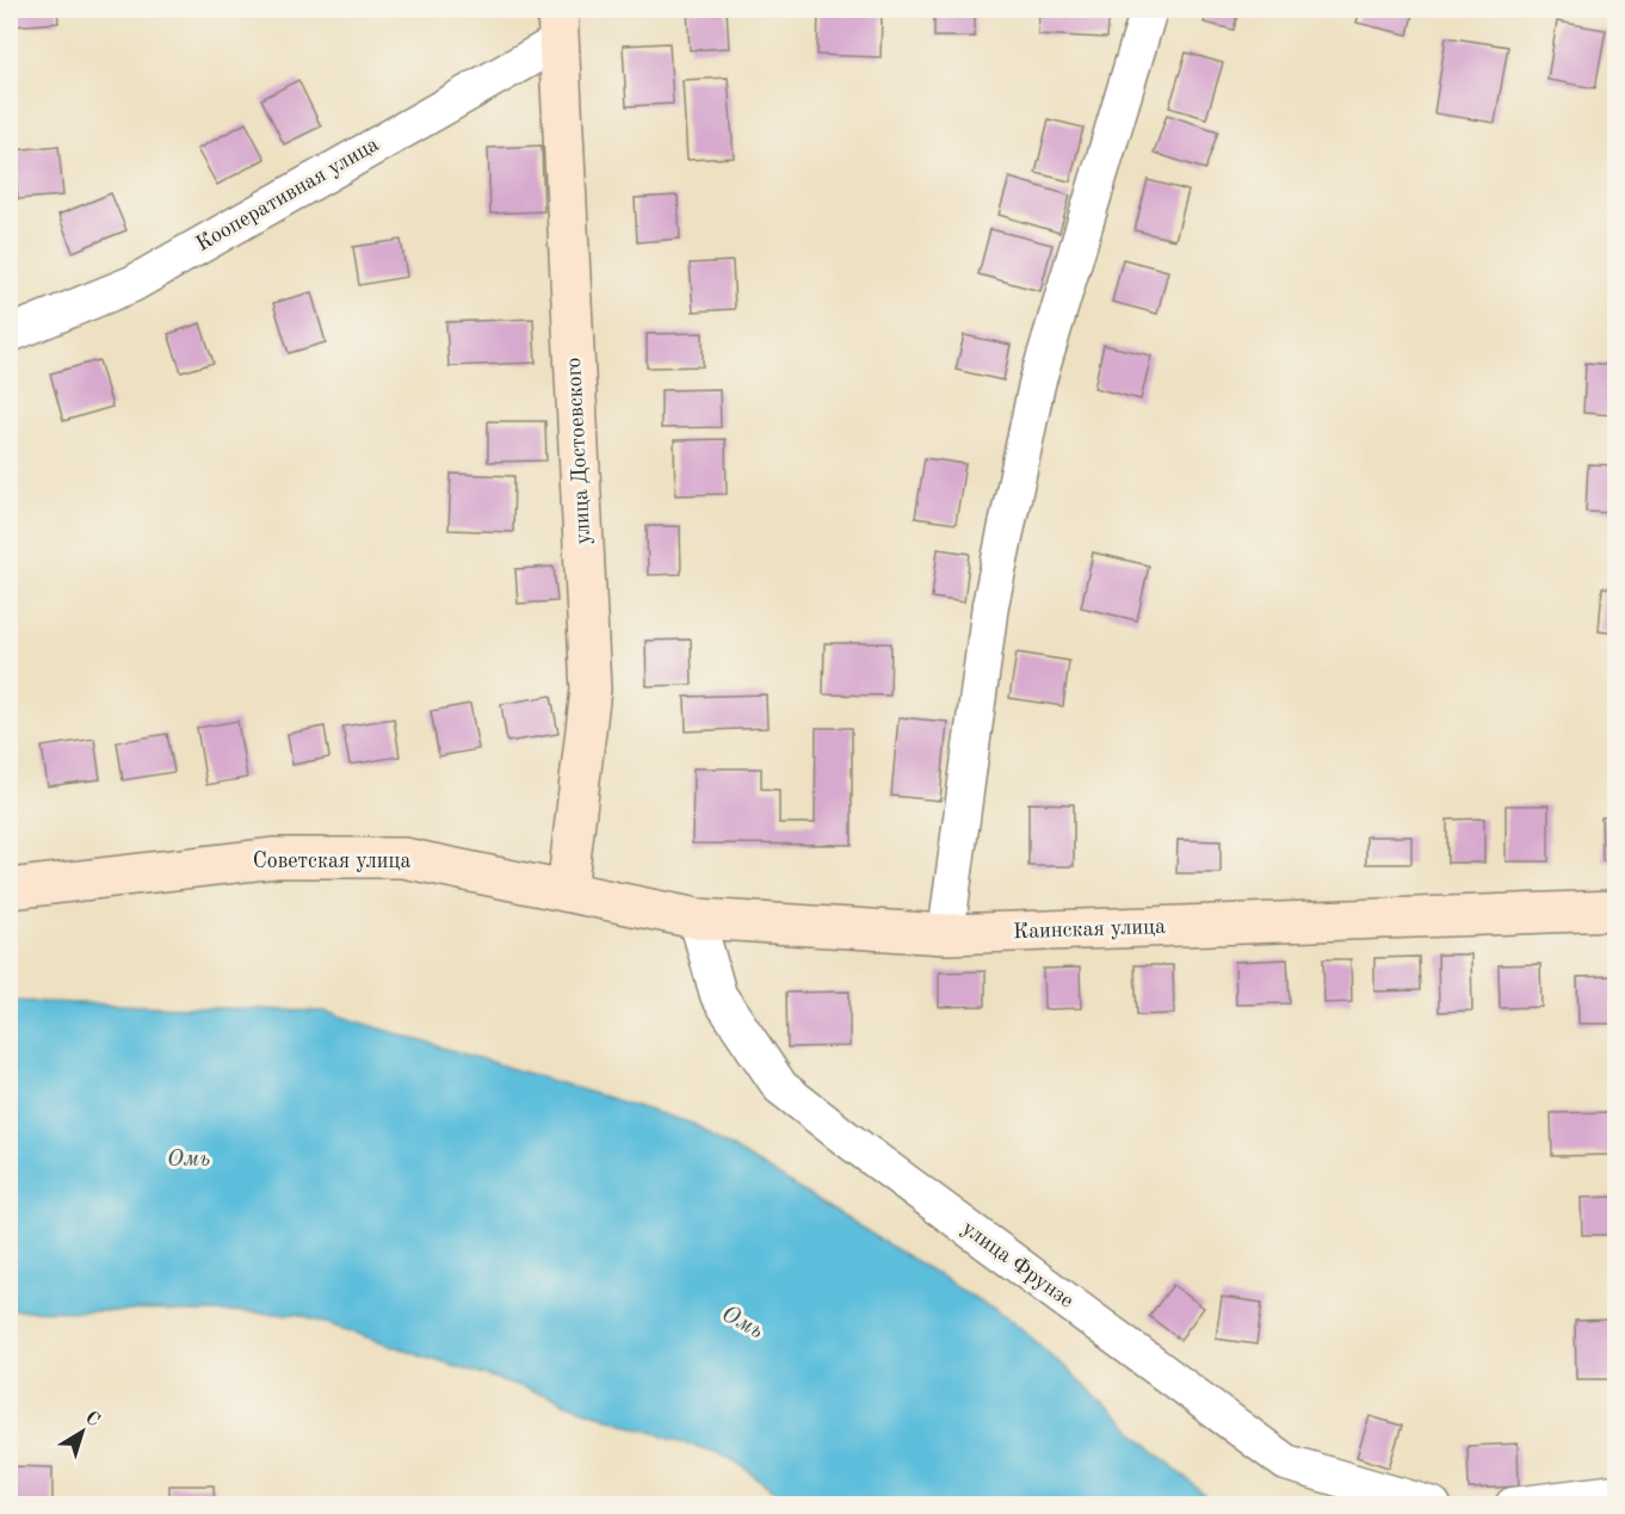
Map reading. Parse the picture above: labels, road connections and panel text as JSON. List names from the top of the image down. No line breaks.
{"streets":{"main road":["улица Достоевского","Советская улица","Каинская улица"],"street":["Кооперативная улица","улица Фрунзе"]},"crossings":[["Кооперативная улица","улица Достоевского"],["улица Достоевского","Советская улица"],["улица Достоевского","Каинская улица"],["Советская улица","Каинская улица"],["Каинская улица","улица Фрунзе"]],"water":["Омь"],"north":"top right"}
